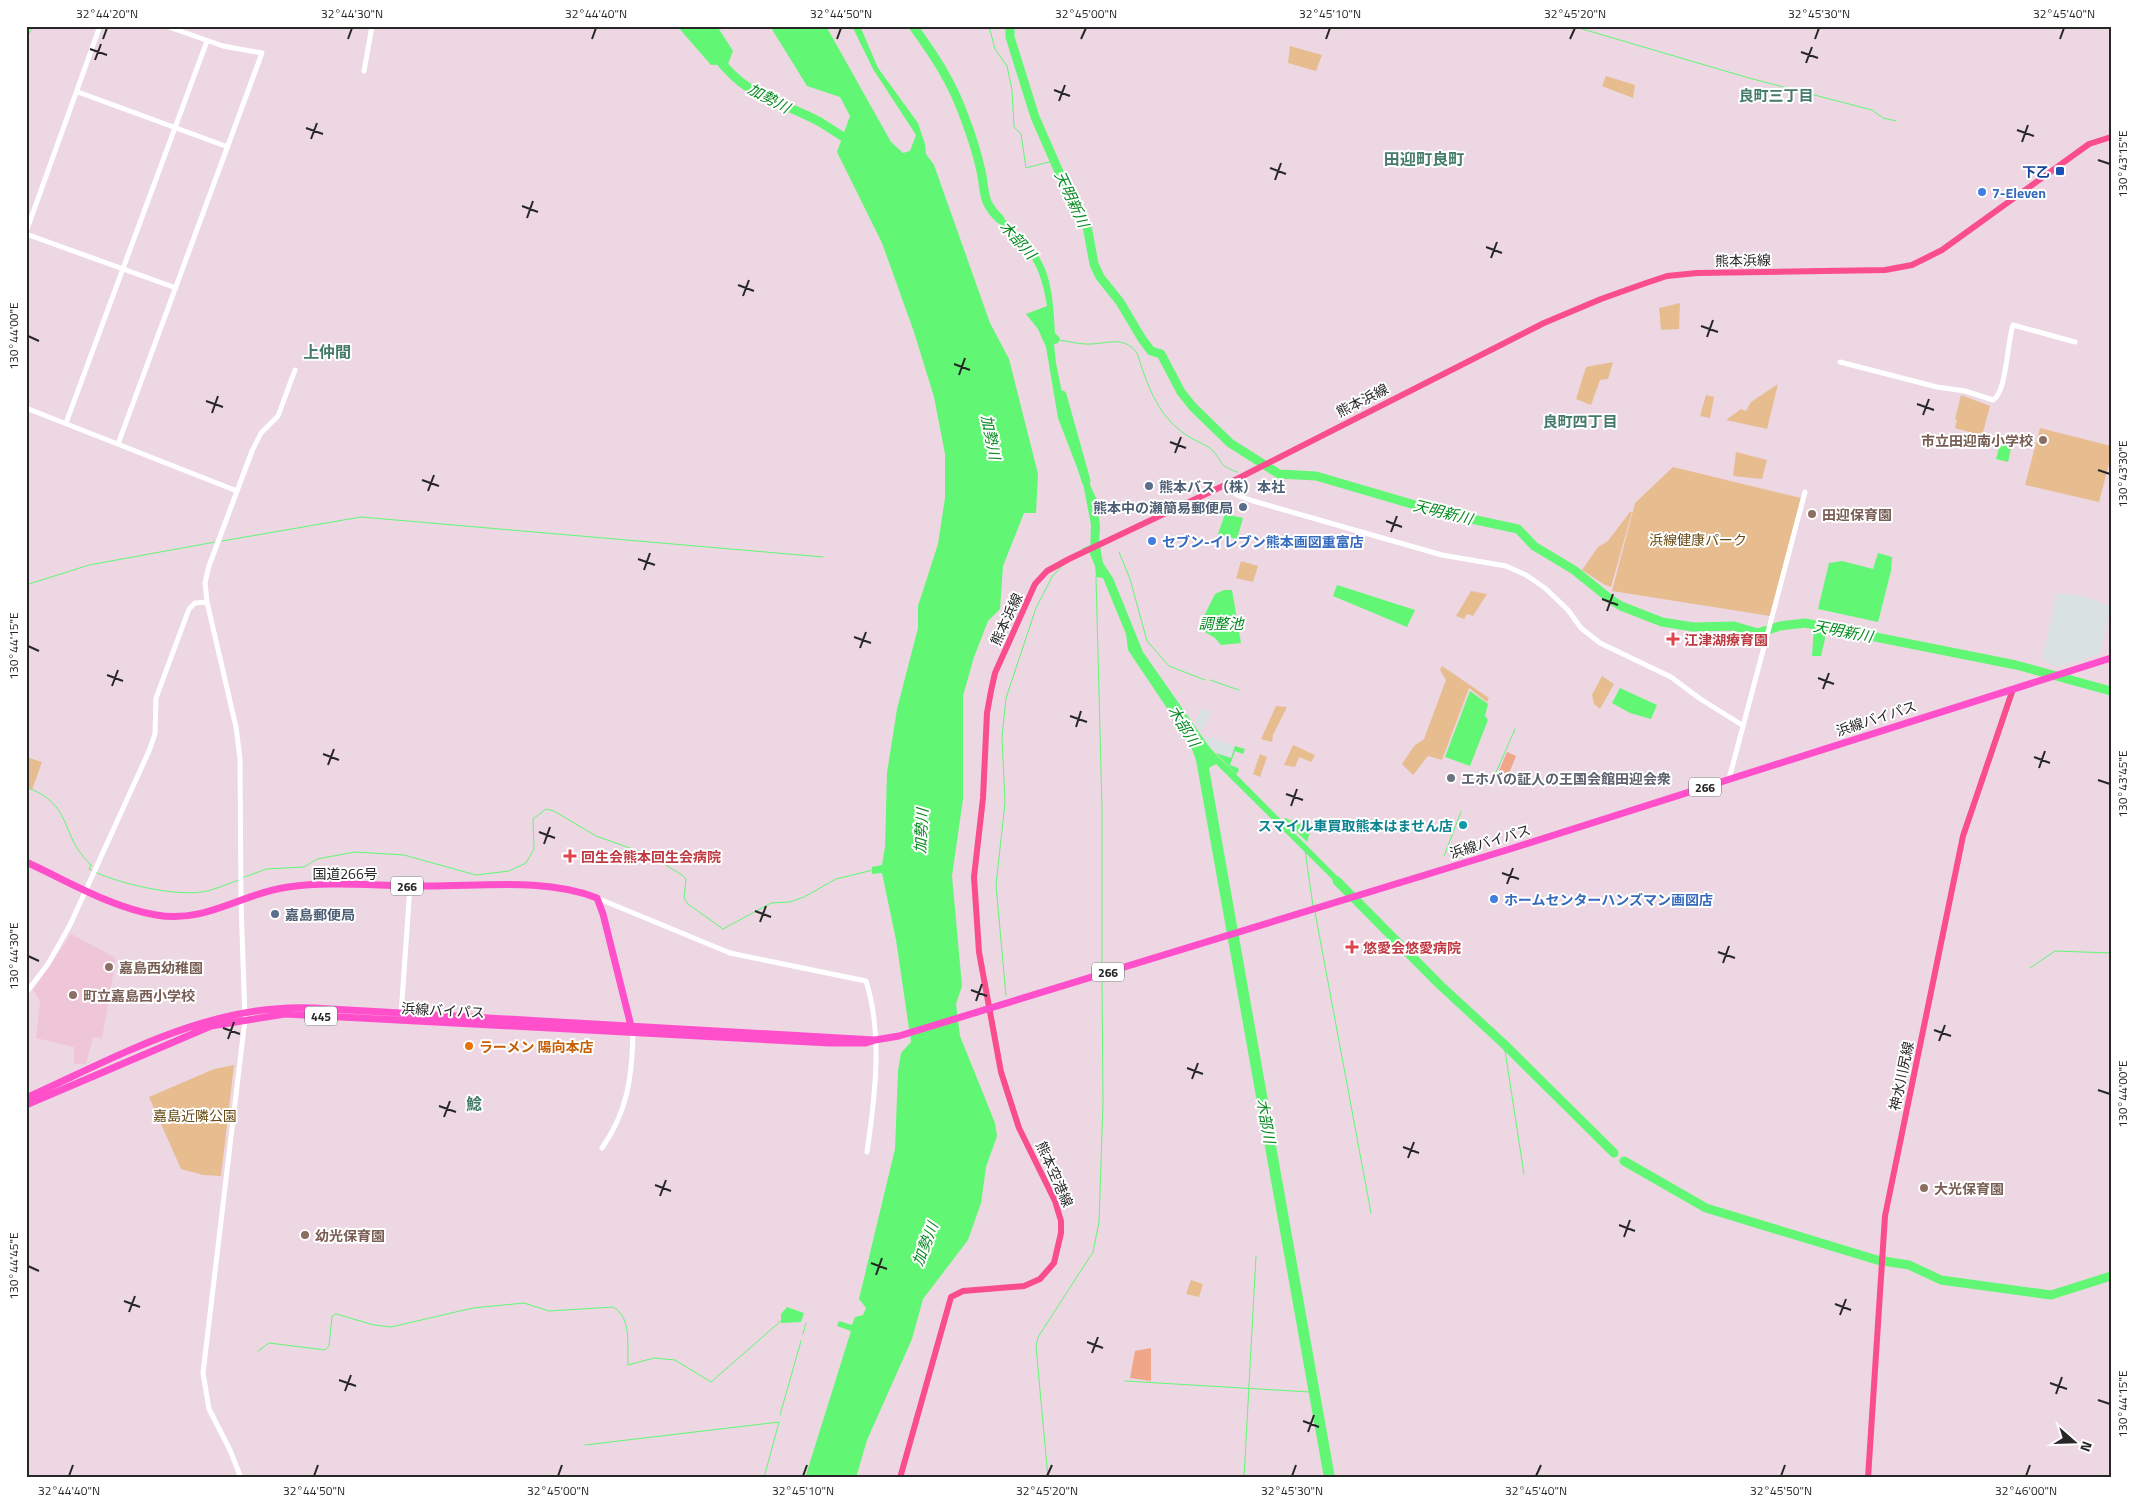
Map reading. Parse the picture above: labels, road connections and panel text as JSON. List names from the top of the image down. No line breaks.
{"streets":{"highway":["浜線バイパス","266","国道266号","445"],"main road":["熊本浜線","神水川尻線","熊本空港線"]},"crossings":[["熊本浜線","浜線バイパス"],["熊本浜線","熊本空港線"],["浜線バイパス","神水川尻線"],["浜線バイパス","熊本空港線"]],"districts":["良町三丁目","田迎町良町","上仲間","良町四丁目","鯰"],"water":["加勢川","天明新川","木部川","調整池"],"parks":["浜線健康パーク","嘉島近隣公園"],"places":{"transit":["下乙"],"other":["7-Eleven","市立田迎南小学校","熊本バス（株）本社","熊本中の瀬簡易郵便局","田迎保育園","セブン-イレブン熊本画図重富店","エホバの証人の王国会館田迎会衆","スマイル車買取熊本はません店","ホームセンターハンズマン画図店","嘉島郵便局","嘉島西幼稚園","町立嘉島西小学校","ラーメン 陽向本店","大光保育園","幼光保育園"],"health":["江津湖療育園","回生会熊本回生会病院","悠愛会悠愛病院"]},"north":"right","coordinates":["32°44'20\"N","32°44'30\"N","32°44'40\"N","32°44'50\"N","32°45'00\"N","32°45'10\"N","32°45'20\"N","32°45'30\"N","32°45'40\"N","130°43'15\"E","130°44'00\"E","130°43'30\"E","130°44'15\"E","130°43'45\"E","130°44'30\"E","130°44'45\"E","32°45'50\"N","32°46'00\"N"]}
